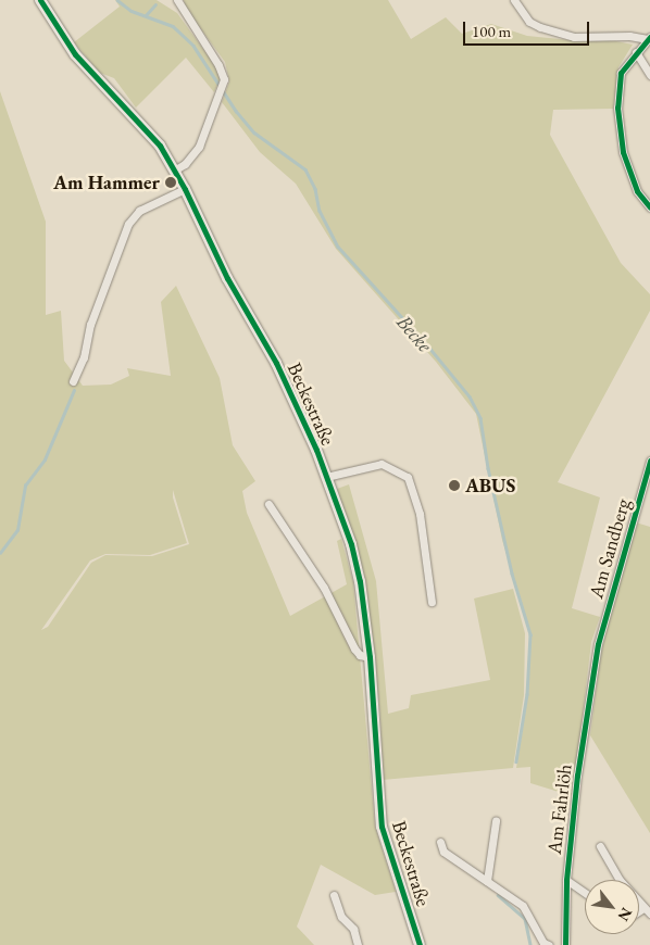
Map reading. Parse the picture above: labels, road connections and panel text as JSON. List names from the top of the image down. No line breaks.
{"streets":{"main road":["Beckestraße"],"street":["Am Sandberg","Am Fahrlöh"]},"crossings":[["Am Sandberg","Am Fahrlöh"]],"water":["Becke"],"places":["Am Hammer","ABUS"],"scale_bar":"100 m","north":"bottom right"}
